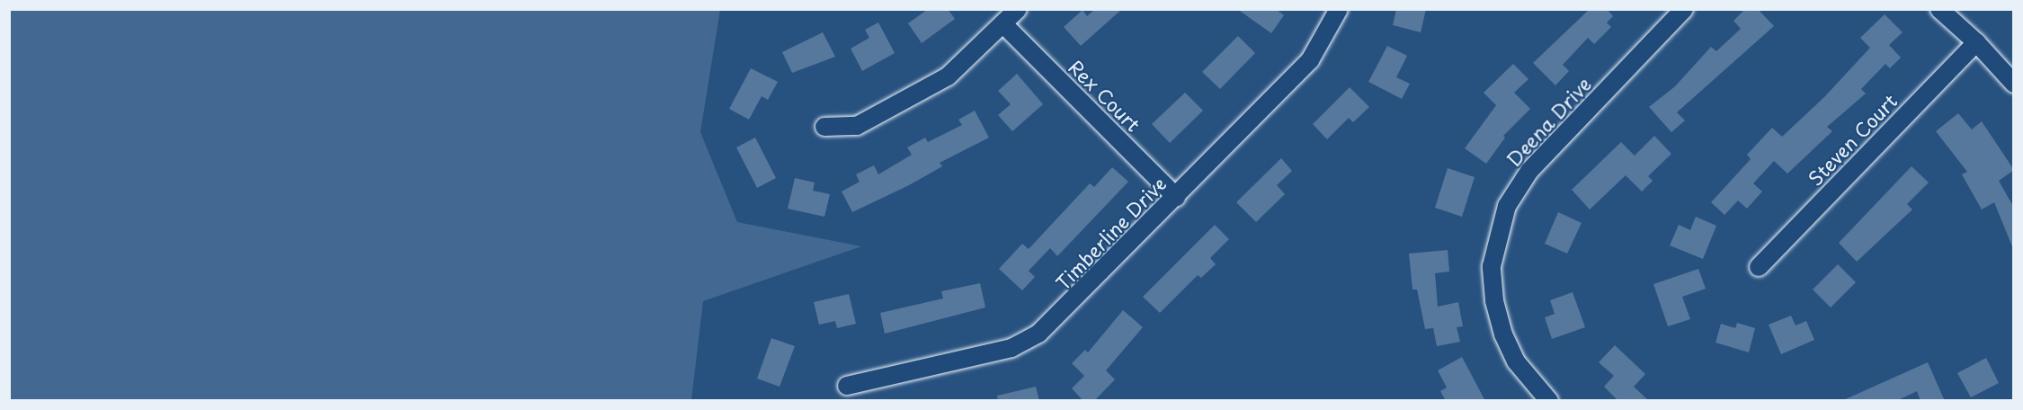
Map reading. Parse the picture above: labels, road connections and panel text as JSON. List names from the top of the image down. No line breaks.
{"streets":{"street":["Rex Court","Deena Drive","Steven Court","Timberline Drive"]},"crossings":[["Rex Court","Timberline Drive"]]}
